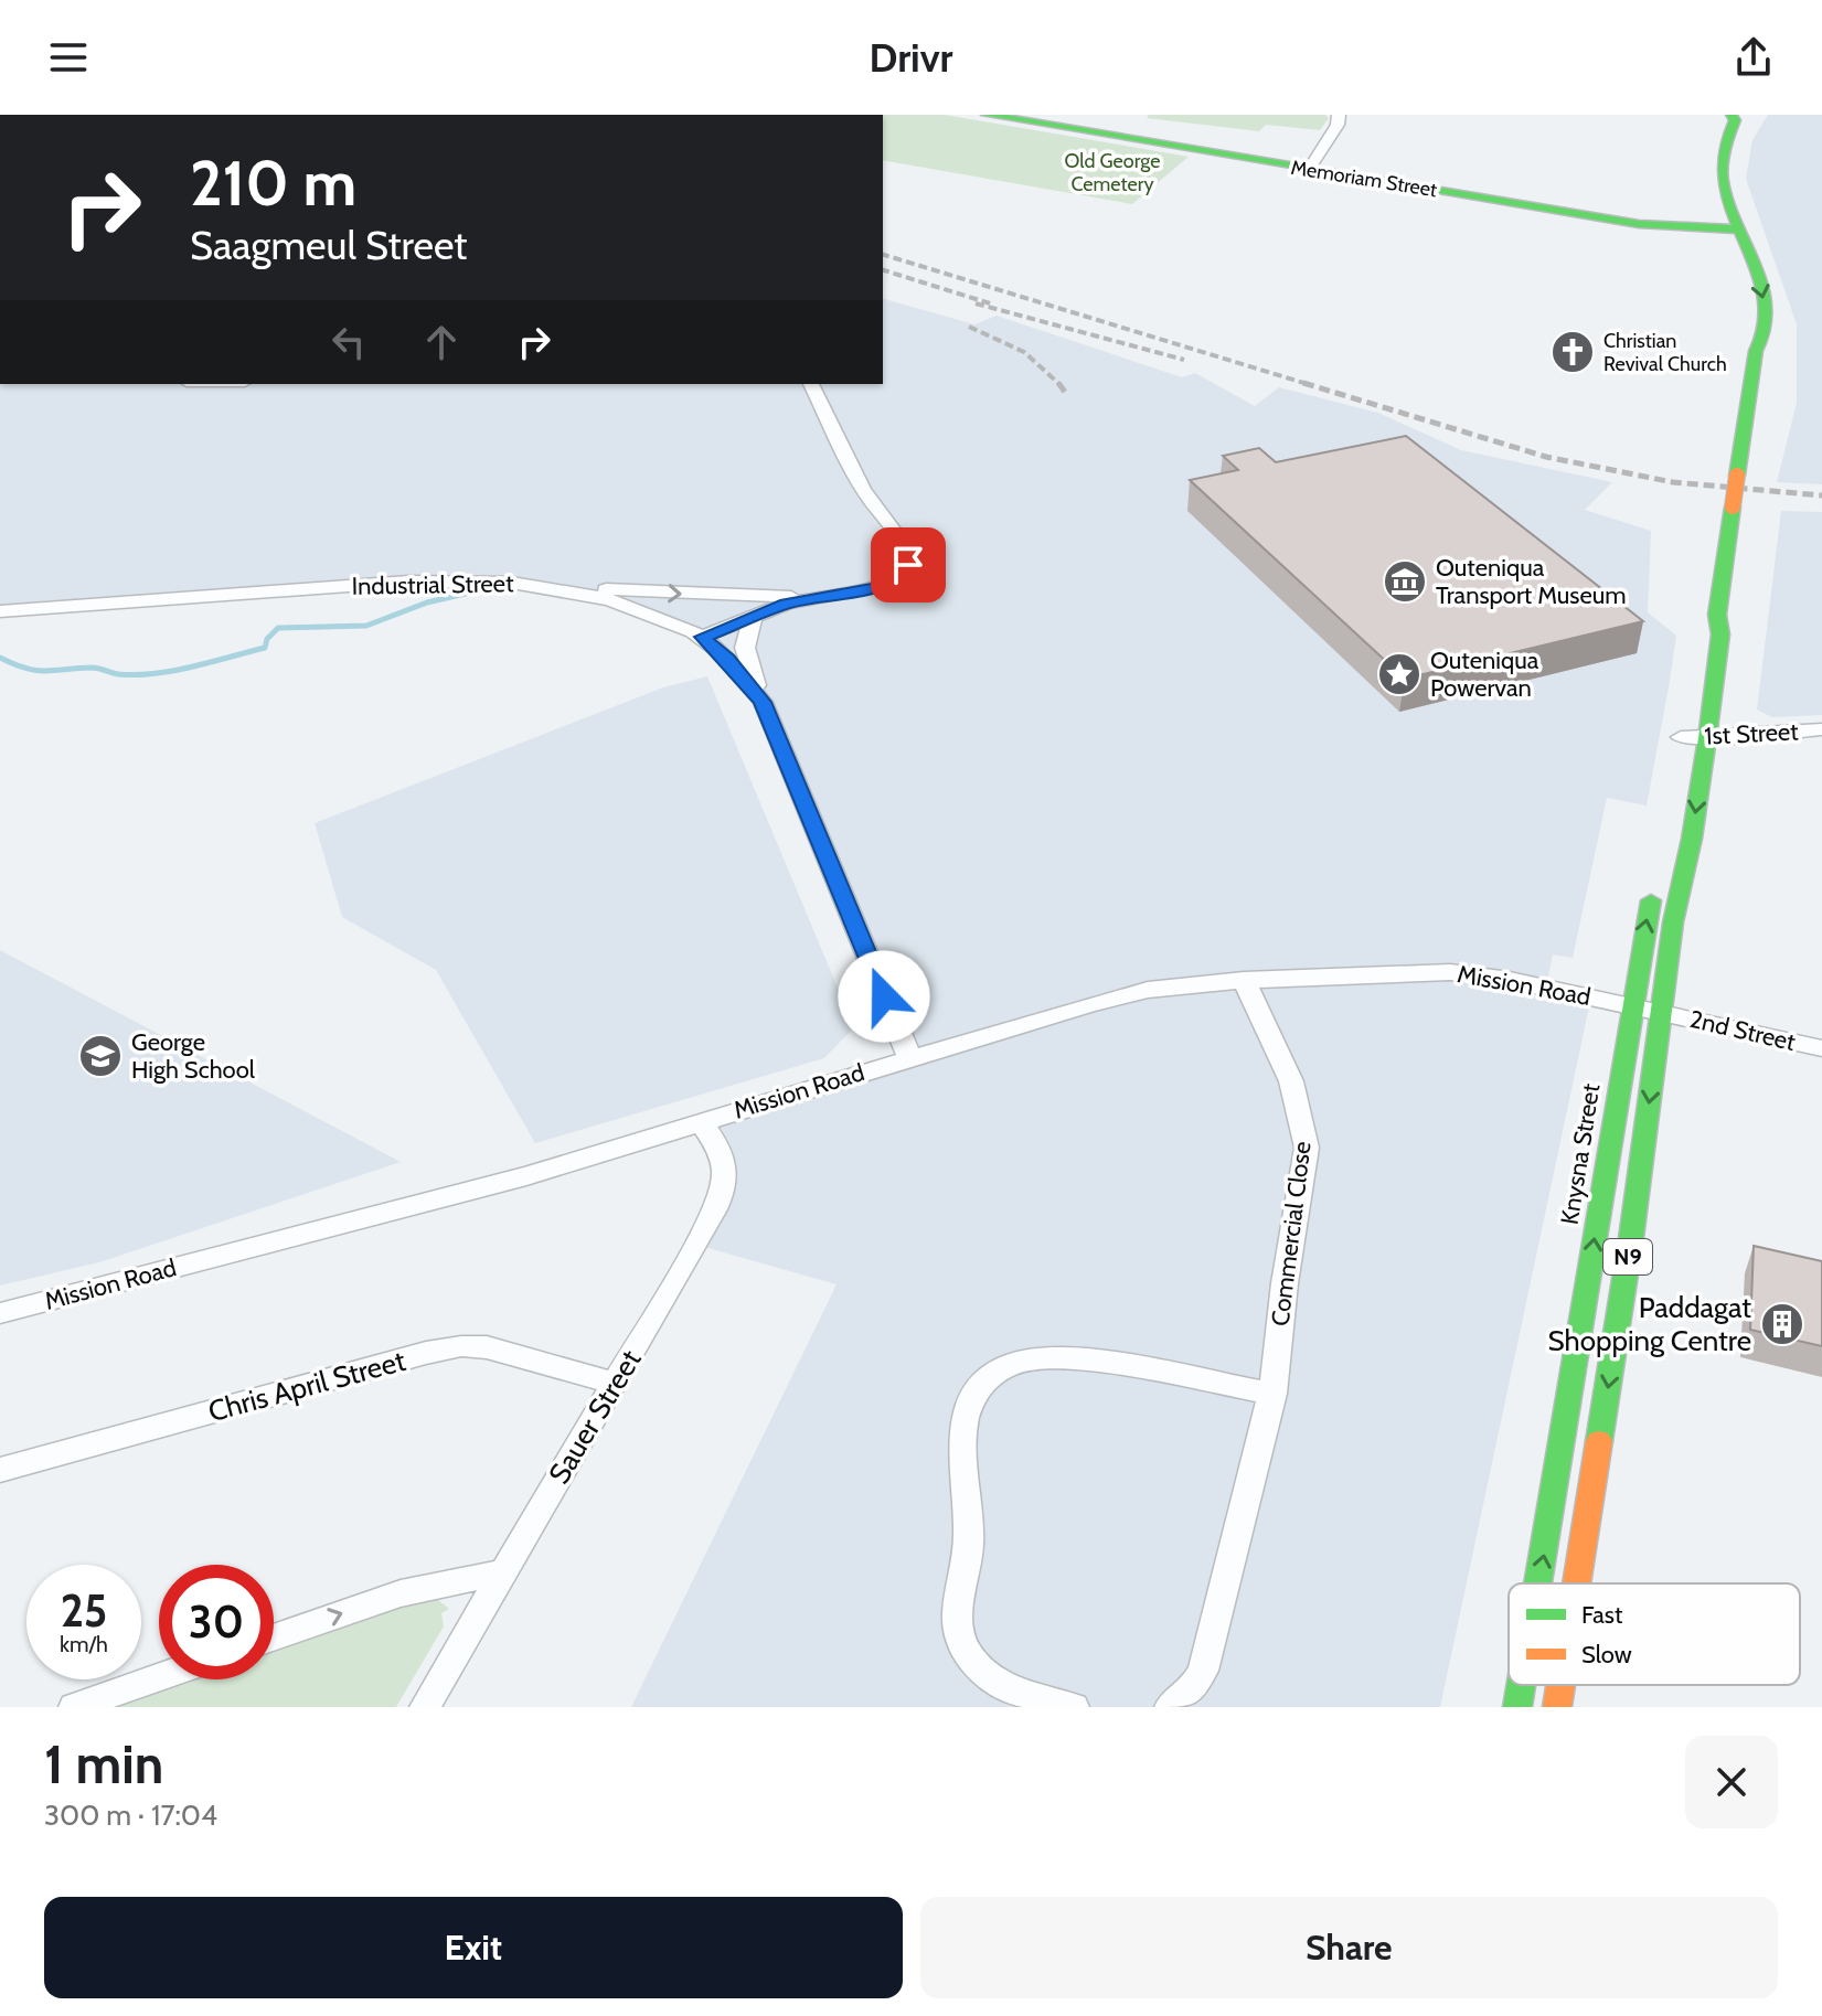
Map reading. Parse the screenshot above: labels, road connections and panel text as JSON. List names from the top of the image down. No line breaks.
{"streets":{"main road":["Memoriam Street","Knysna Street","N9"],"street":["Industrial Street","1st Street","Mission Road","2nd Street","Commercial Close","Chris April Street","Sauer Street"]},"crossings":[["Memoriam Street","N9"],["Industrial Street","Mission Road"],["1st Street","N9"],["Mission Road","2nd Street"],["Mission Road","Knysna Street"],["Mission Road","Commercial Close"],["Mission Road","N9"],["Mission Road","Sauer Street"],["2nd Street","N9"],["Chris April Street","Sauer Street"]],"parks":["Old George Cemetery"],"places":{"church":["Christian Revival Church"],"museum":["Outeniqua Transport Museum"],"place":["Outeniqua Powervan"],"school or university":["George High School"],"building":["Paddagat Shopping Centre"]},"legend":["Fast","Slow"],"page":{"header":"Drivr","turn":["210 m","Saagmeul Street"],"speed":"25 km/h","limit":"30","heading":["1 min","300 m · 17:04"],"buttons":["Exit","Share"]}}
